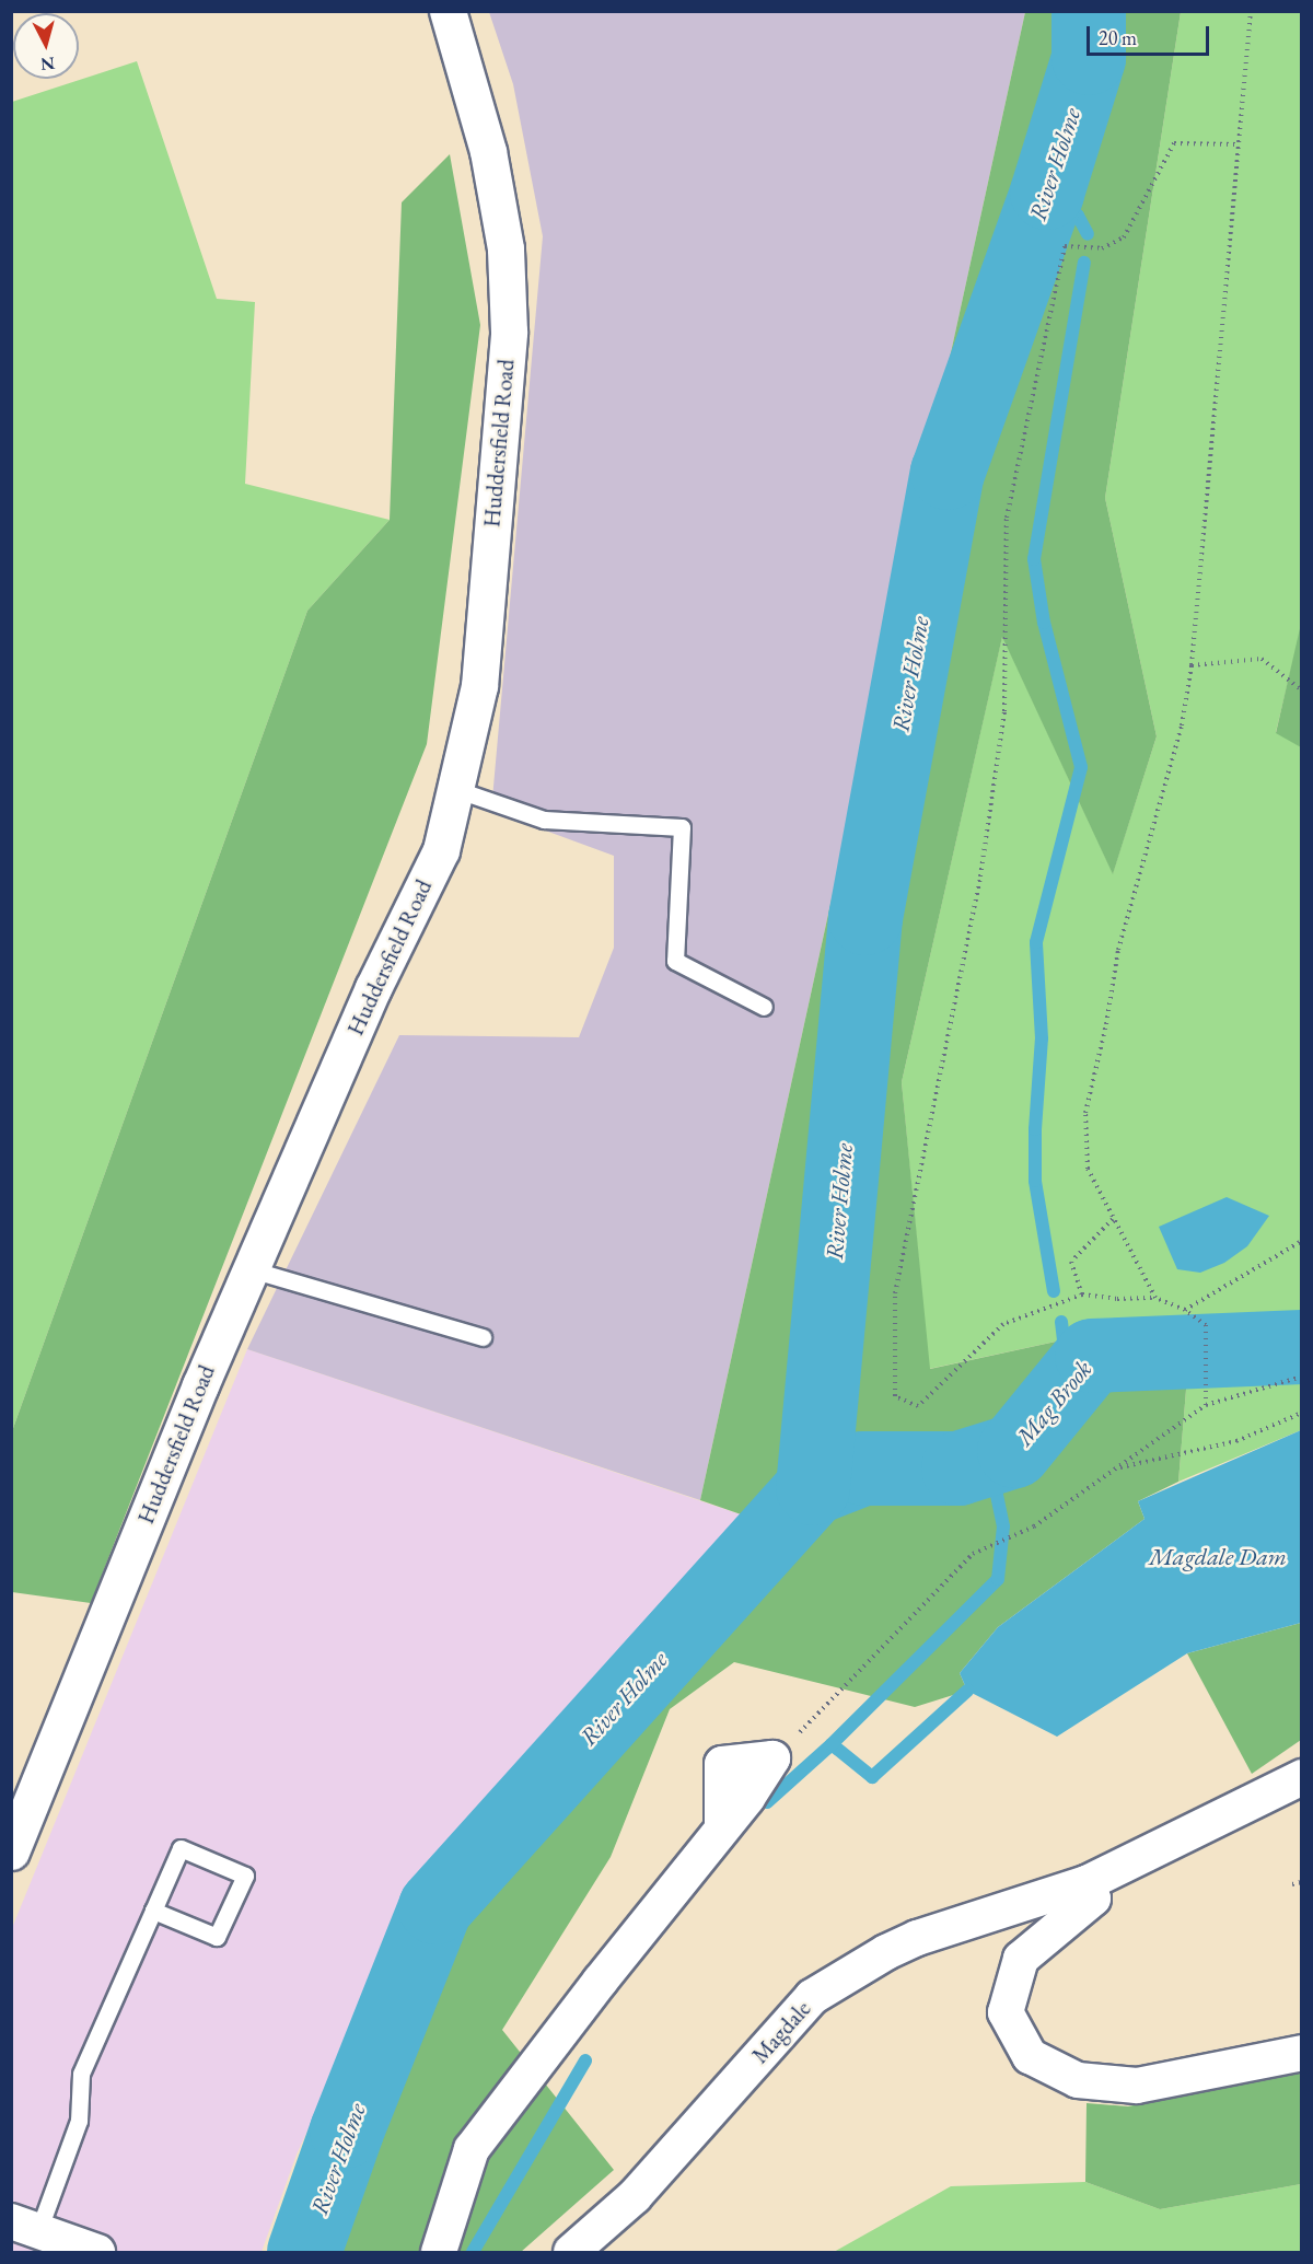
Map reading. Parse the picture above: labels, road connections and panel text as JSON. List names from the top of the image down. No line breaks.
{"streets":{"main road":["Huddersfield Road"],"street":["Magdale"]},"water":["River Holme","Mag Brook","Magdale Dam"],"scale_bar":"20 m","north":"bottom"}
